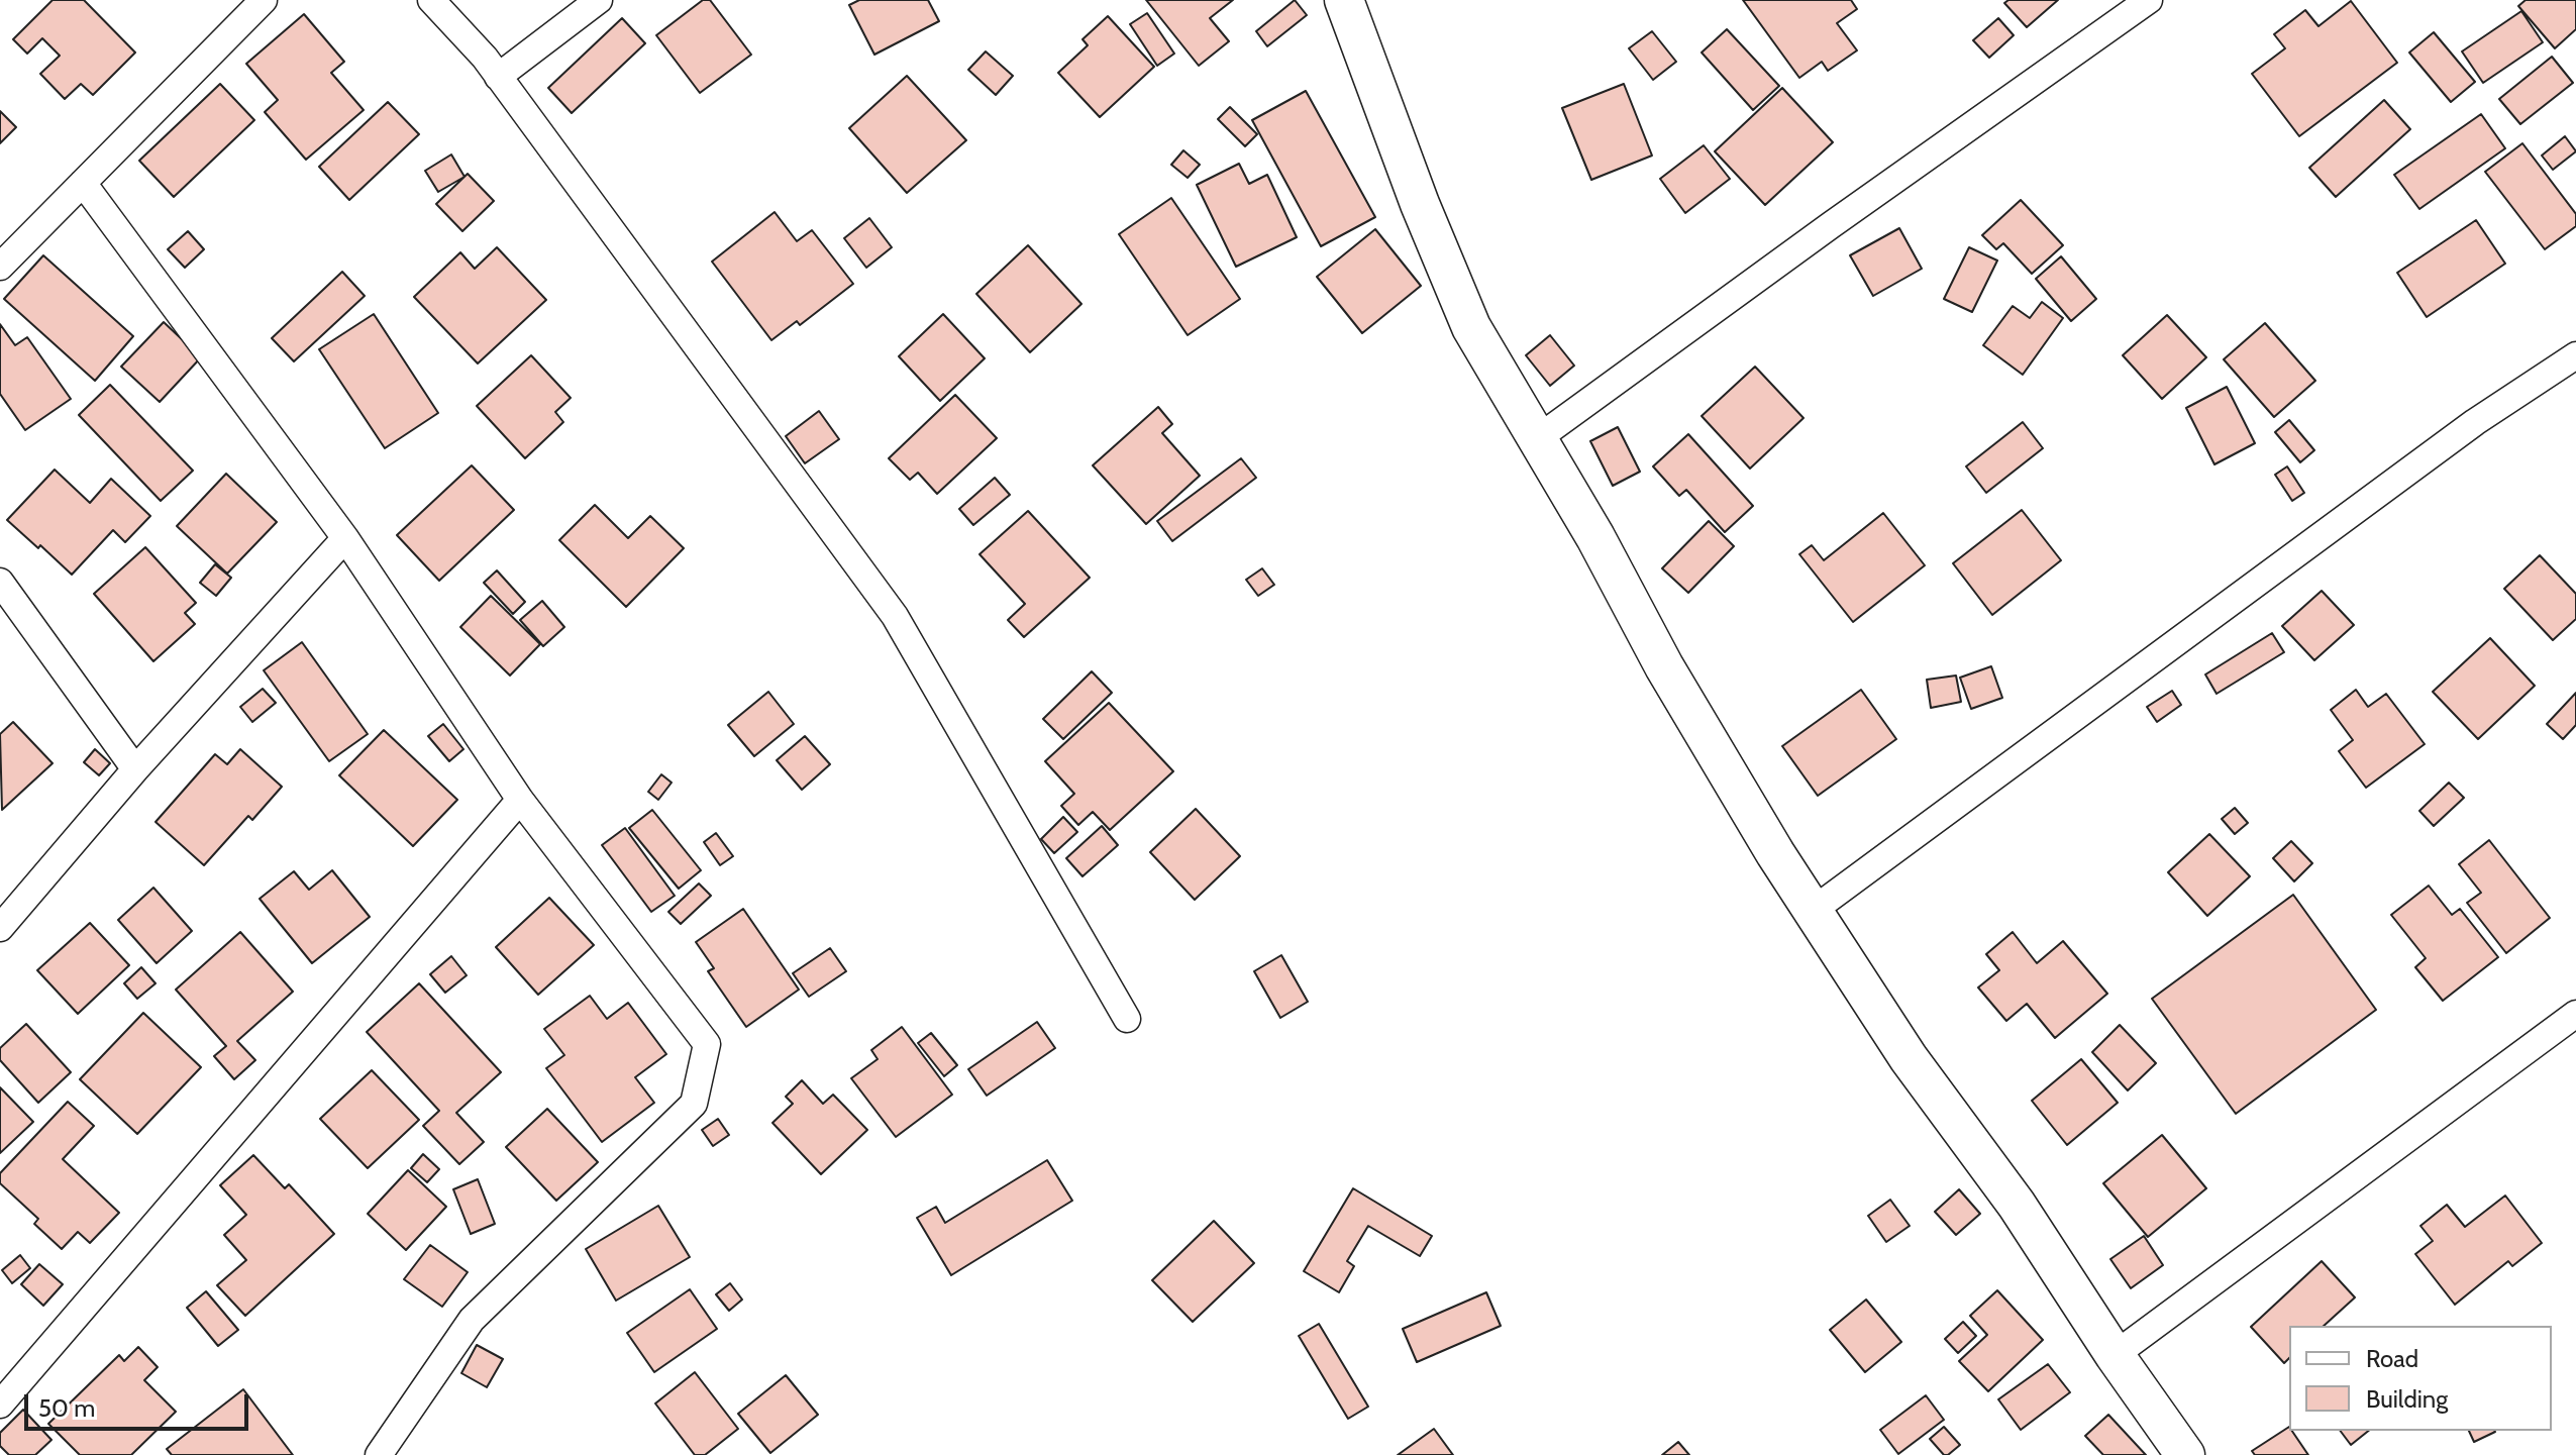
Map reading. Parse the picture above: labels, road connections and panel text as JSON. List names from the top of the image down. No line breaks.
{"legend":["Road","Building"],"scale_bar":"50 m"}
